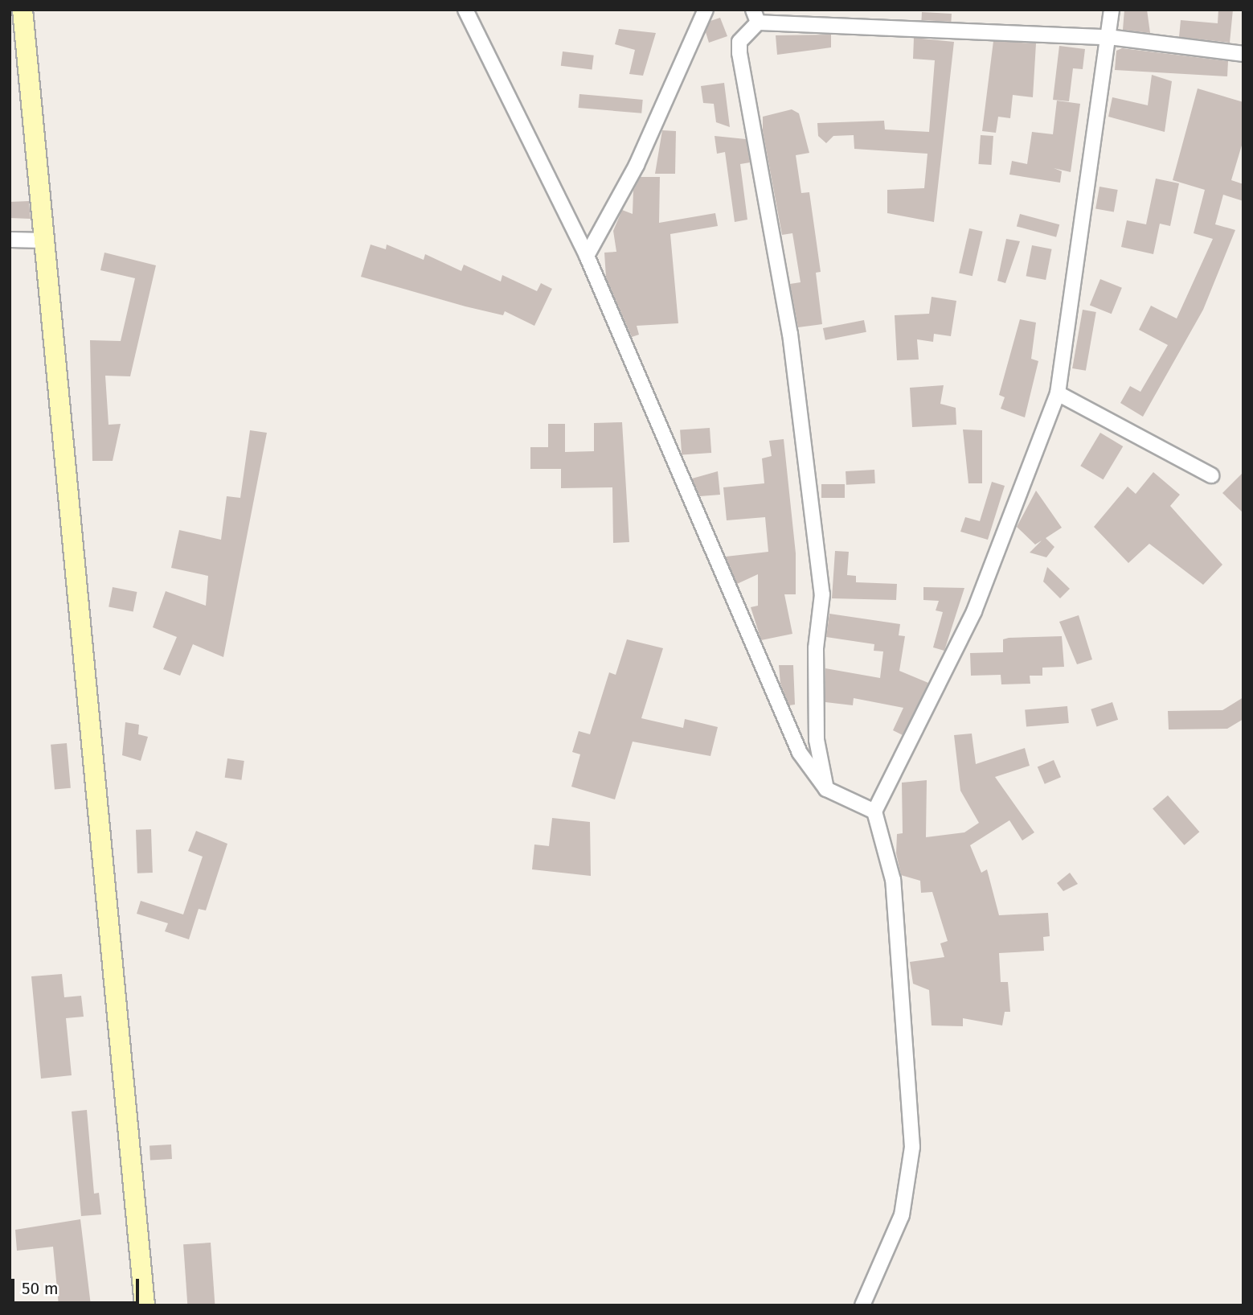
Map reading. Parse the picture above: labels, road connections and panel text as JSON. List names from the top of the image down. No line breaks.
{"scale_bar":"50 m"}
